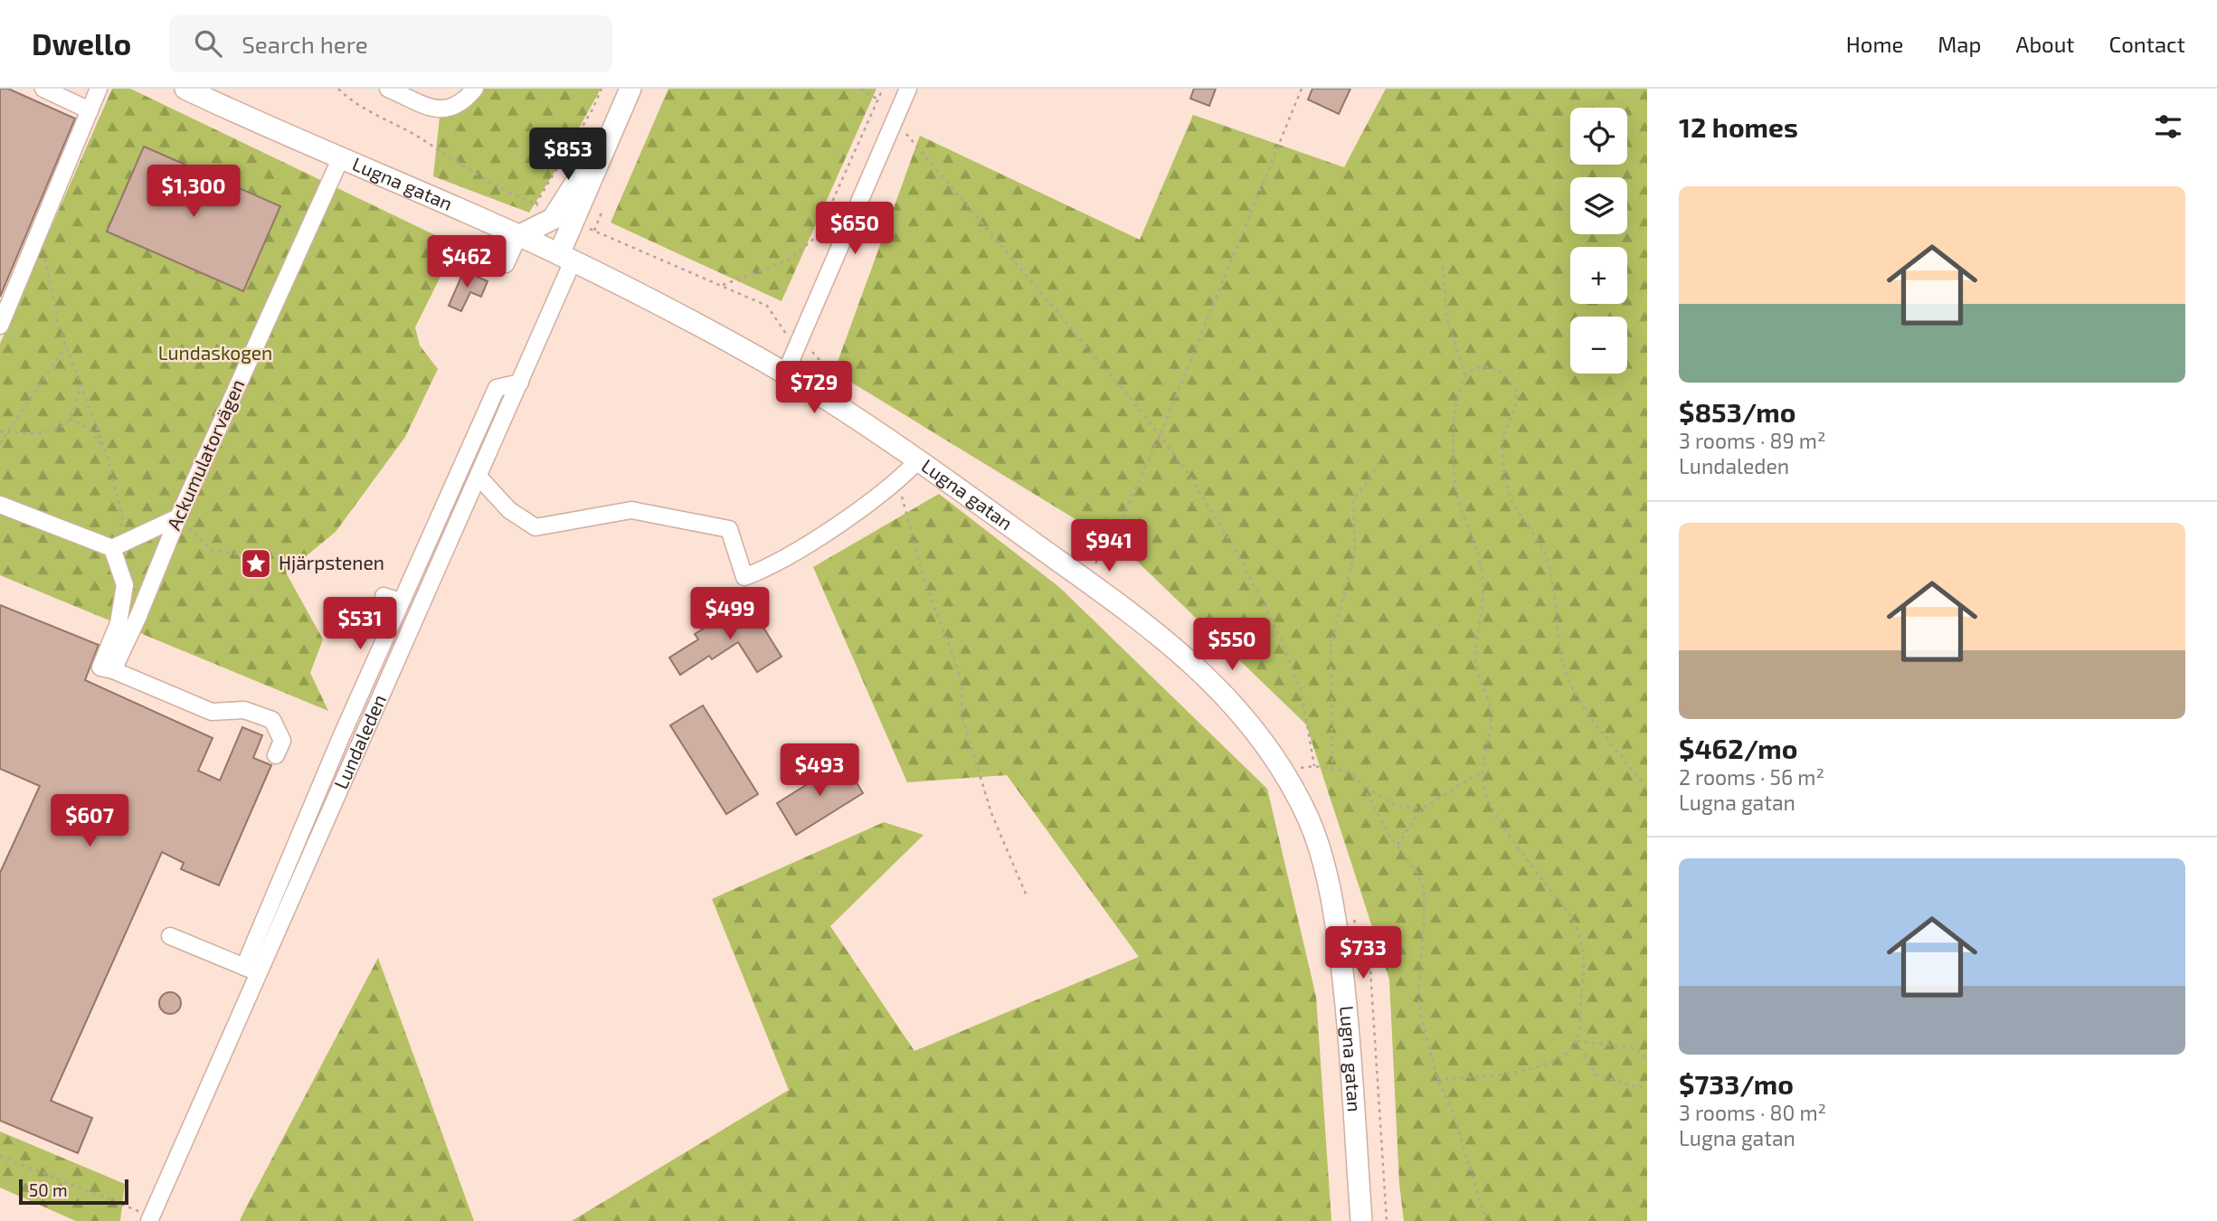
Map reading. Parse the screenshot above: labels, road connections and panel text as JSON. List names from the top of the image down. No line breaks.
{"streets":{"main road":["Lugna gatan","Lundaleden"],"street":["Ackumulatorvägen"]},"crossings":[["Lugna gatan","Ackumulatorvägen"],["Lugna gatan","Lundaleden"]],"parks":["Lundaskogen"],"places":{"place":["Hjärpstenen"]},"scale_bar":"50 m","page":{"header":"Dwello","search":"Search here","nav":["Home","Map","About","Contact"],"heading":"12 homes","map_buttons":["+","−"],"price":["$853","$1,300","$650","$462","$729","$941","$499","$531","$550","$493","$607","$733"],"list":[{"name":"$853/mo","note":"3 rooms · 89 m² · Lundaleden"},{"name":"$462/mo","note":"2 rooms · 56 m² · Lugna gatan"},{"name":"$733/mo","note":"3 rooms · 80 m² · Lugna gatan"}],"scale":"50 m"}}
